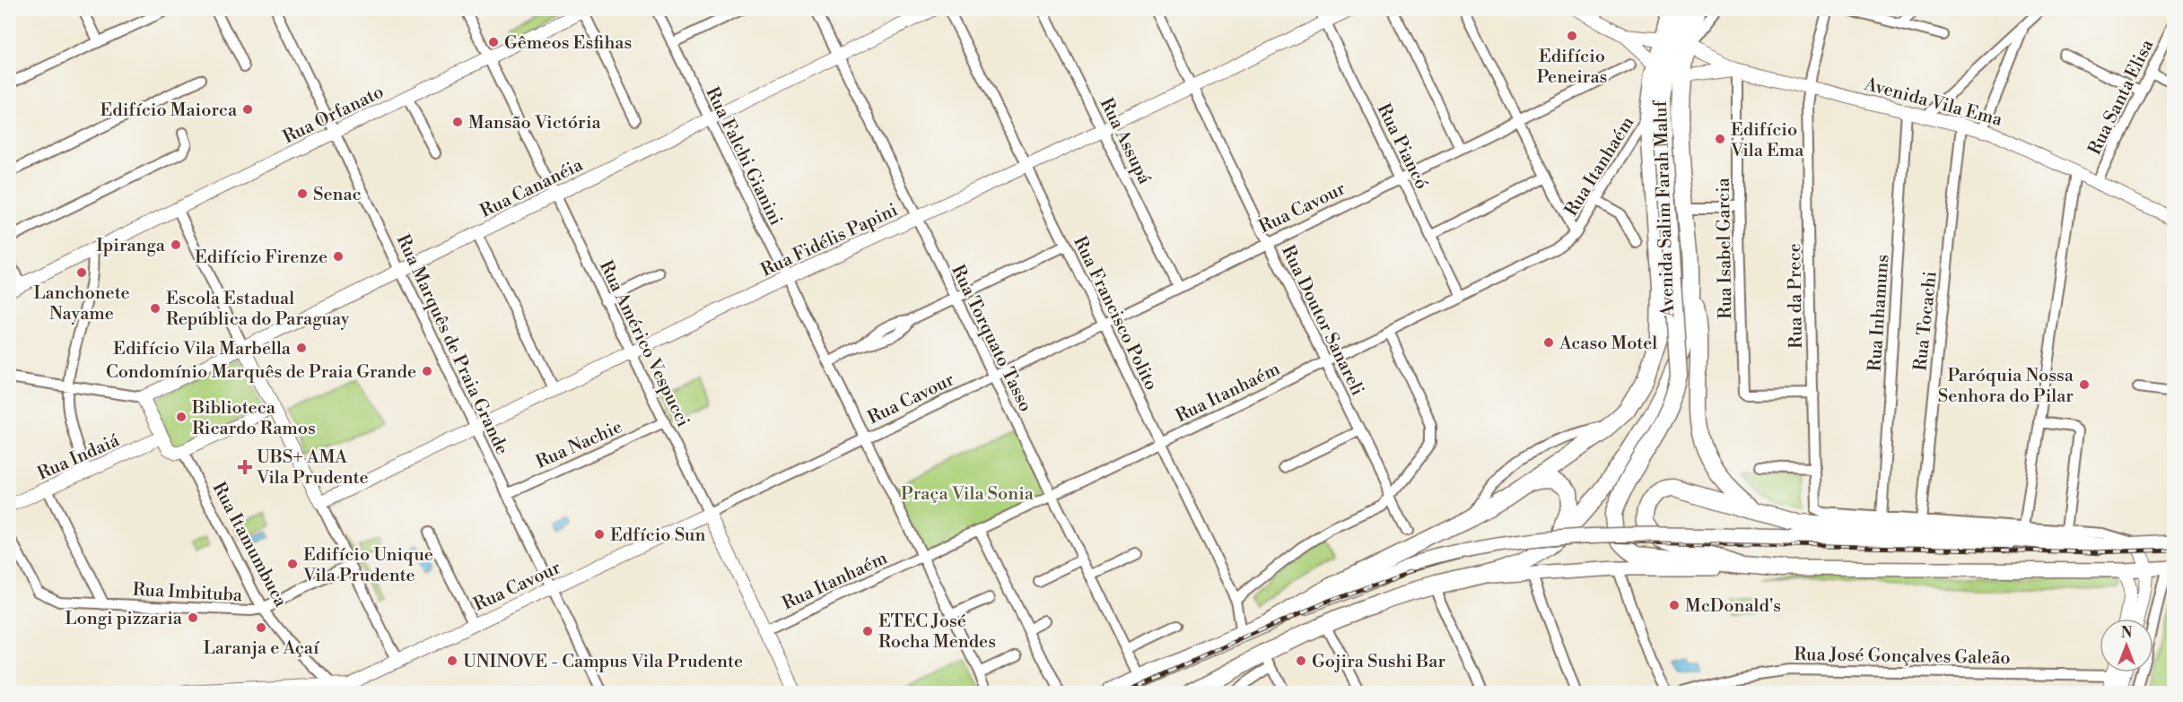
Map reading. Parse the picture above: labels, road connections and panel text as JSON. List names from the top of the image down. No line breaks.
{"streets":{"highway":["Avenida Salim Farah Maluf"],"street":["Rua Santa Elisa","Avenida Vila Ema","Rua Orfanato","Rua Assupá","Rua Piancó","Rua Falchi Gianini","Rua Itanhaém","Rua Cananéia","Rua Cavour","Rua Fidélis Papini","Rua Isabel Garcia","Rua da Prece","Rua Francisco Polito","Rua Inhamuns","Rua Doutor Sanareli","Rua Tocachi","Rua Torquato Tasso","Rua Américo Vespucci","Rua Marquês de Praia Grande","Rua Nachie","Rua Indaiá","Rua Itamumbuca","Rua Imbituba","Rua José Gonçalves Galeão"]},"crossings":[["Rua Santa Elisa","Avenida Vila Ema"],["Avenida Vila Ema","Avenida Salim Farah Maluf"],["Avenida Vila Ema","Rua Isabel Garcia"],["Avenida Vila Ema","Rua da Prece"],["Avenida Vila Ema","Rua Inhamuns"],["Avenida Vila Ema","Rua Tocachi"],["Rua Orfanato","Rua Américo Vespucci"],["Rua Orfanato","Rua Marquês de Praia Grande"],["Rua Assupá","Rua Cavour"],["Rua Assupá","Rua Fidélis Papini"],["Rua Piancó","Rua Itanhaém"],["Rua Piancó","Rua Cavour"],["Rua Piancó","Rua Fidélis Papini"],["Rua Falchi Gianini","Rua Itanhaém"],["Rua Falchi Gianini","Rua Cananéia"],["Rua Falchi Gianini","Rua Cavour"],["Rua Falchi Gianini","Rua Fidélis Papini"],["Rua Itanhaém","Avenida Salim Farah Maluf"],["Rua Itanhaém","Rua Francisco Polito"],["Rua Itanhaém","Rua Doutor Sanareli"],["Rua Itanhaém","Rua Torquato Tasso"],["Rua Itanhaém","Rua Américo Vespucci"],["Rua Cananéia","Rua Torquato Tasso"],["Rua Cananéia","Rua Américo Vespucci"],["Rua Cananéia","Rua Marquês de Praia Grande"],["Rua Cavour","Rua Francisco Polito"],["Rua Cavour","Rua Doutor Sanareli"],["Rua Cavour","Rua Torquato Tasso"],["Rua Cavour","Rua Américo Vespucci"],["Rua Cavour","Rua Marquês de Praia Grande"],["Rua Cavour","Rua Itamumbuca"],["Avenida Salim Farah Maluf","Rua Francisco Polito"],["Avenida Salim Farah Maluf","Rua Torquato Tasso"],["Rua Fidélis Papini","Rua Francisco Polito"],["Rua Fidélis Papini","Rua Doutor Sanareli"],["Rua Fidélis Papini","Rua Torquato Tasso"],["Rua Fidélis Papini","Rua Américo Vespucci"],["Rua Fidélis Papini","Rua Marquês de Praia Grande"],["Rua Isabel Garcia","Rua da Prece"],["Rua da Prece","Rua Inhamuns"],["Rua Américo Vespucci","Rua Nachie"],["Rua Marquês de Praia Grande","Rua Nachie"],["Rua Itamumbuca","Rua Imbituba"]],"parks":["Praça Vila Sonia"],"places":{"other":["Edifício Peneiras","Gêmeos Esfihas","Edifício Maiorca","Mansão Victória","Edifício Vila Ema","Senac","Ipiranga","Edifício Firenze","Lanchonete Nayame","Escola Estadual República do Paraguay","Acaso Motel","Edifício Vila Marbella","Condomínio Marquês de Praia Grande","Paróquia Nossa Senhora do Pilar","Biblioteca Ricardo Ramos","Edfício Sun","Edifício Unique Vila Prudente","McDonald's","Longi pizzaria","Laranja e Açaí","ETEC José Rocha Mendes","UNINOVE - Campus Vila Prudente","Gojira Sushi Bar"],"health":["UBS+ AMA Vila Prudente"]},"north":"top"}
